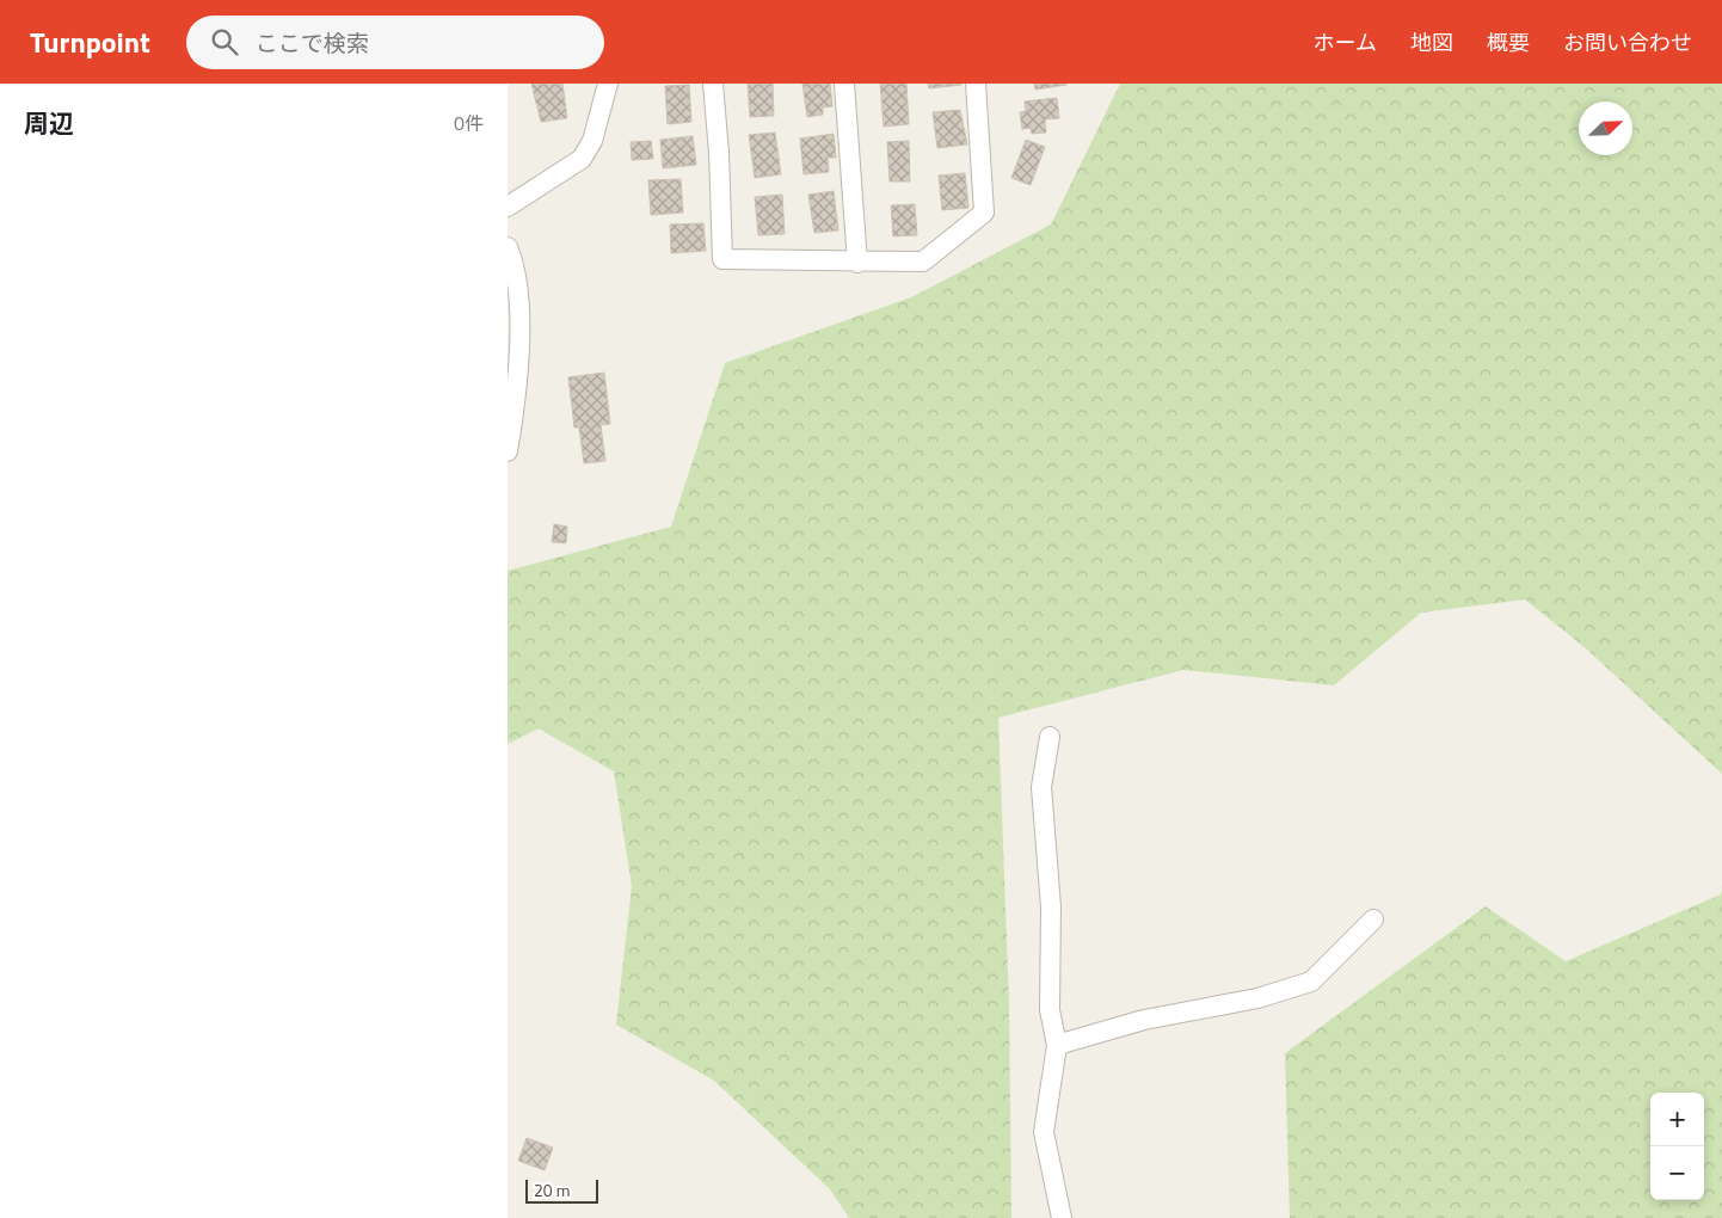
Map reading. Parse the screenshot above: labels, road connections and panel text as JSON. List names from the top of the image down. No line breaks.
{"scale_bar":"20 m","north":"top right","page":{"header":"Turnpoint","search":"ここで検索","nav":["ホーム","地図","概要","お問い合わせ"],"heading":["周辺","0件"],"map_buttons":["+","−"],"scale":"20 m"}}
